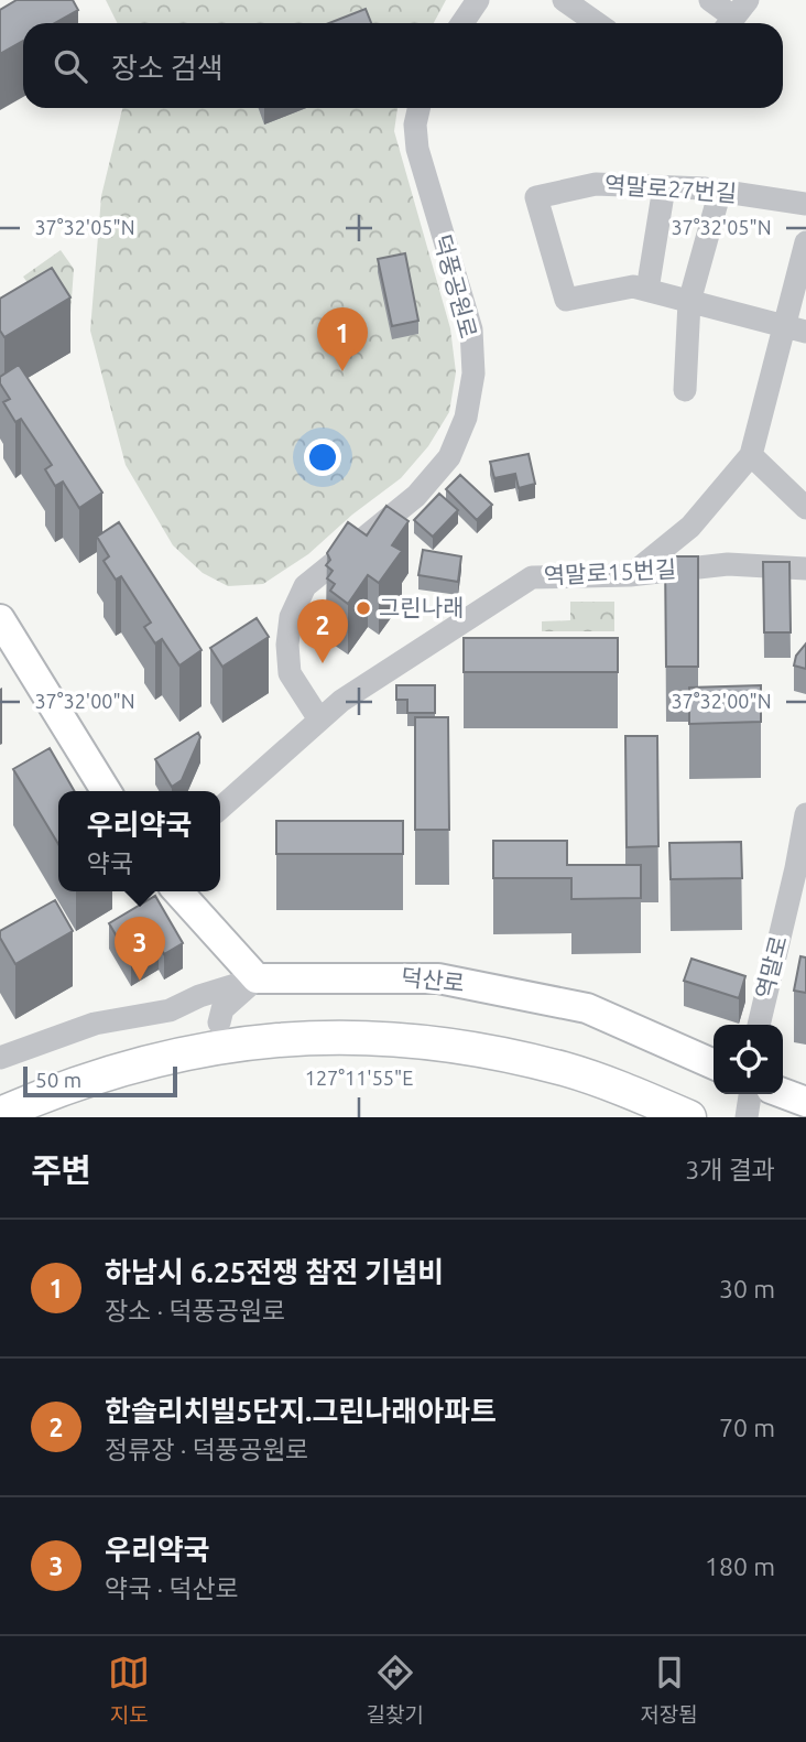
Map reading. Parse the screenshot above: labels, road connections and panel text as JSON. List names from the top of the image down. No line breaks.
{"streets":{"main road":["덕산로"],"street":["역말로27번길","덕풍공원로","역말로15번길","역말로"]},"crossings":[["덕풍공원로","역말로15번길"]],"places":["그린나래"],"scale_bar":"50 m","page":{"search":"장소 검색","pins":["1","2","3"],"popup":["우리약국","약국"],"scale":"50 m","heading":["주변","3개 결과"],"list":[{"mark":"1","name":"하남시 6.25전쟁 참전 기념비","note":"장소 · 덕풍공원로","value":"30 m"},{"mark":"2","name":"한솔리치빌5단지.그린나래아파트","note":"정류장 · 덕풍공원로","value":"70 m"},{"mark":"3","name":"우리약국","note":"약국 · 덕산로","value":"180 m"}],"nav":["지도","길찾기","저장됨"]},"coordinates":["37°32'05\"N","37°32'00\"N","127°11'55\"E"]}
